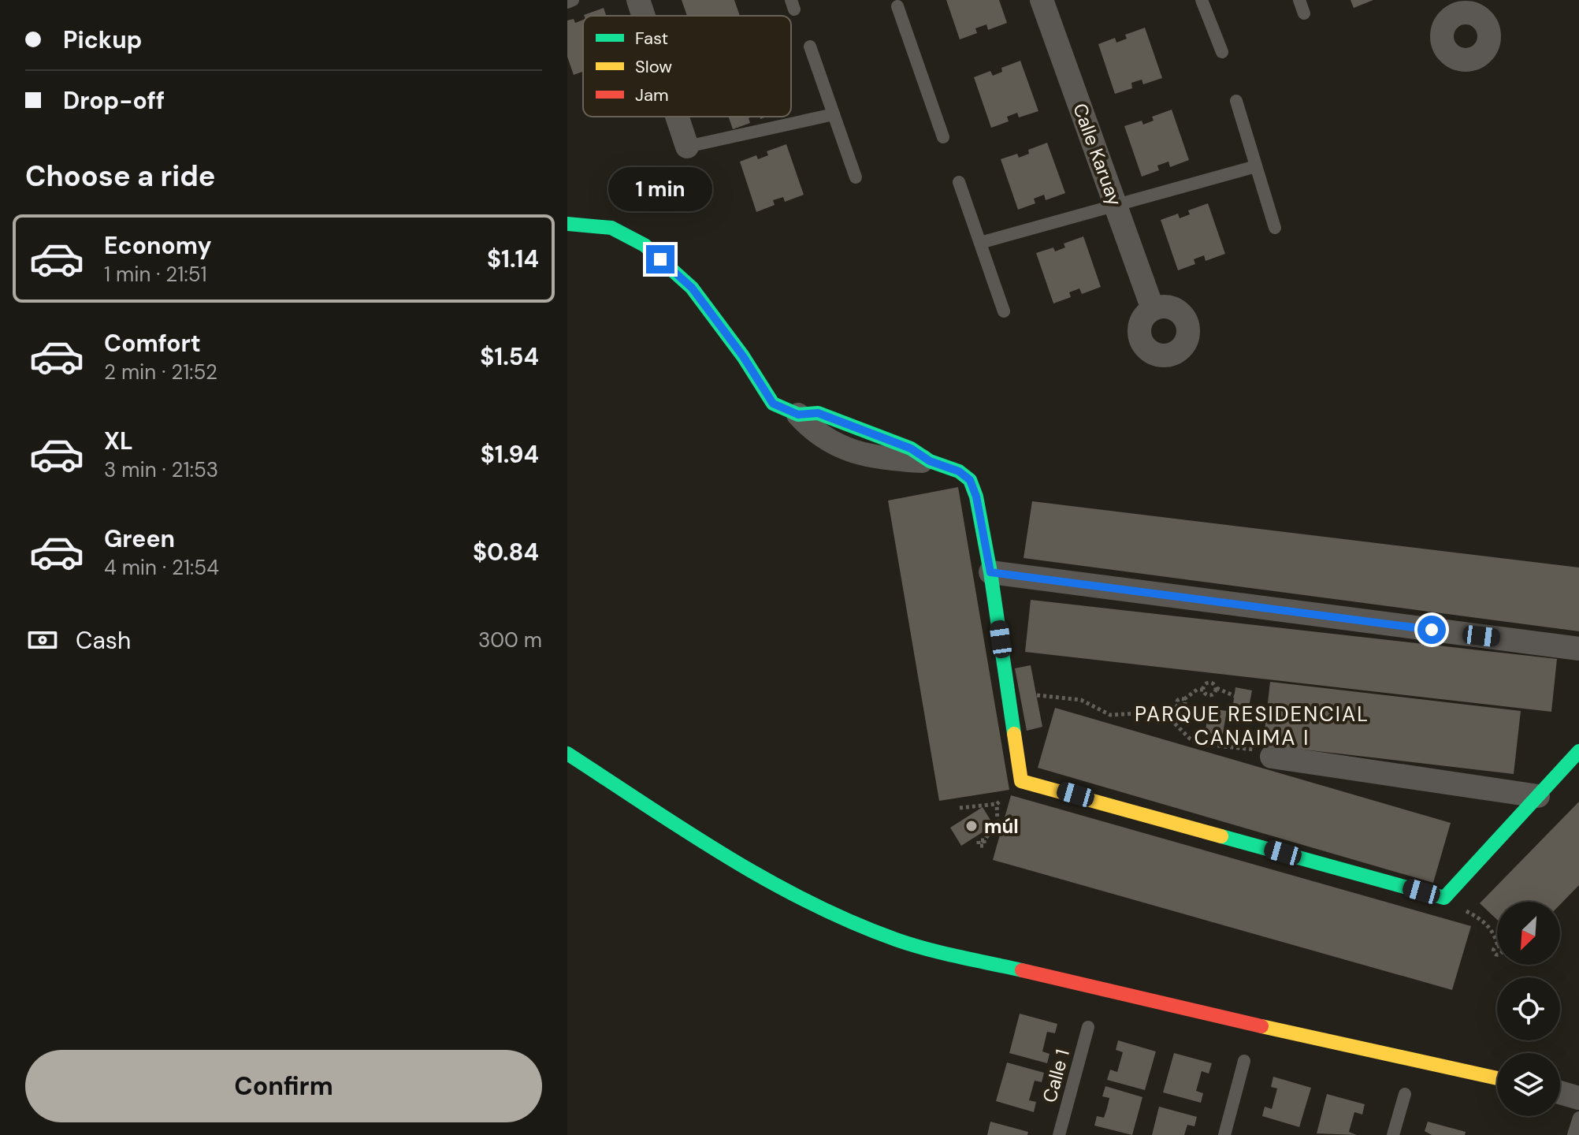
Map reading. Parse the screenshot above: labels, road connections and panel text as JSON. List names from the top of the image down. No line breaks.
{"streets":{"street":["Calle Karuay"],"lane":["Calle 1"]},"districts":["PARQUE RESIDENCIAL CANAIMA I"],"places":["múl"],"legend":["Fast","Slow","Jam"],"north":"bottom left","page":{"banner":["Pickup","Drop-off"],"heading":"Choose a ride","bubble":"1 min","list":[{"name":"Economy","note":"1 min · 21:51","value":"$1.14"},{"name":"Comfort","note":"2 min · 21:52","value":"$1.54"},{"name":"XL","note":"3 min · 21:53","value":"$1.94"},{"name":"Green","note":"4 min · 21:54","value":"$0.84"}],"pay":["Cash","300 m"],"buttons":"Confirm"}}
